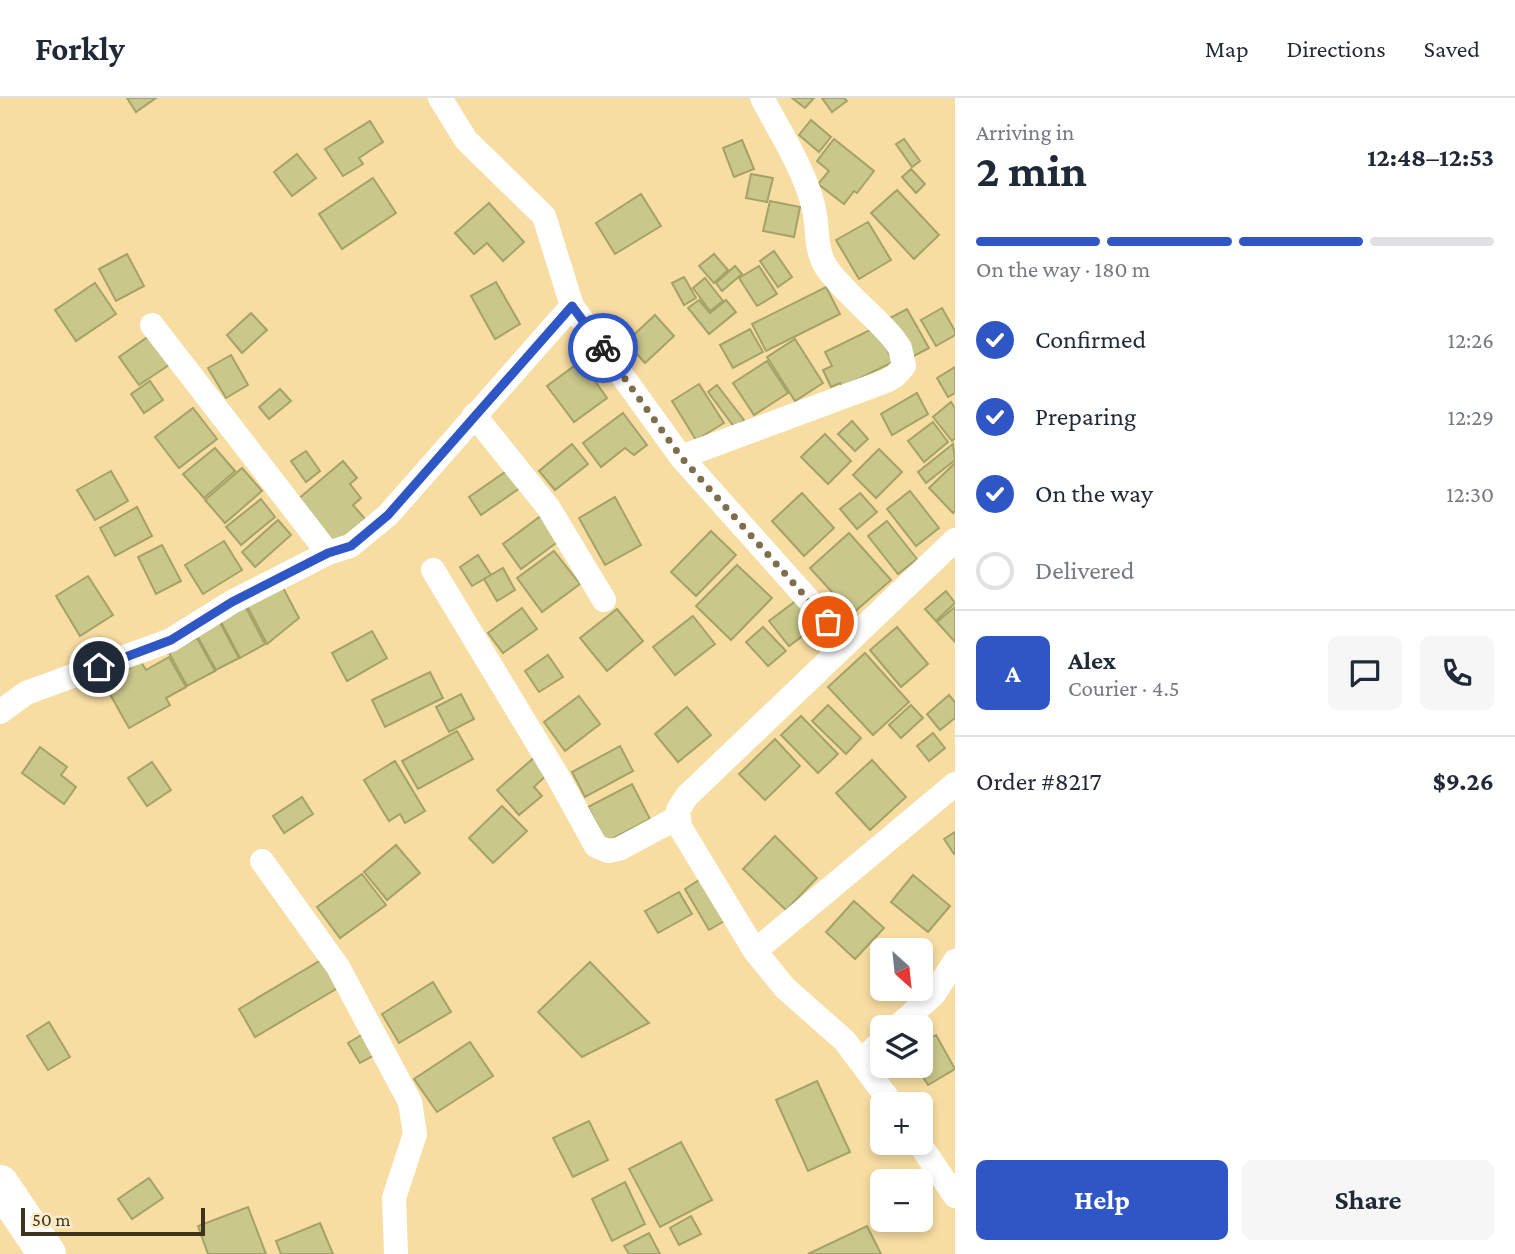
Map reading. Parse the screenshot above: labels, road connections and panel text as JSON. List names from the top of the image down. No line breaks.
{"scale_bar":"50 m","north":"bottom right","page":{"header":"Forkly","nav":["Map","Directions","Saved"],"heading":["2 min","Arriving in","12:48–12:53"],"panel":["Alex","Courier · 4.5","Order #8217","$9.26"],"bar":"On the way · 180 m","list":[["Confirmed","12:26"],["Preparing","12:29"],["On the way","12:30"],"Delivered"],"round":"A","map_buttons":["+","−"],"buttons":["Help","Share"],"scale":"50 m"}}
